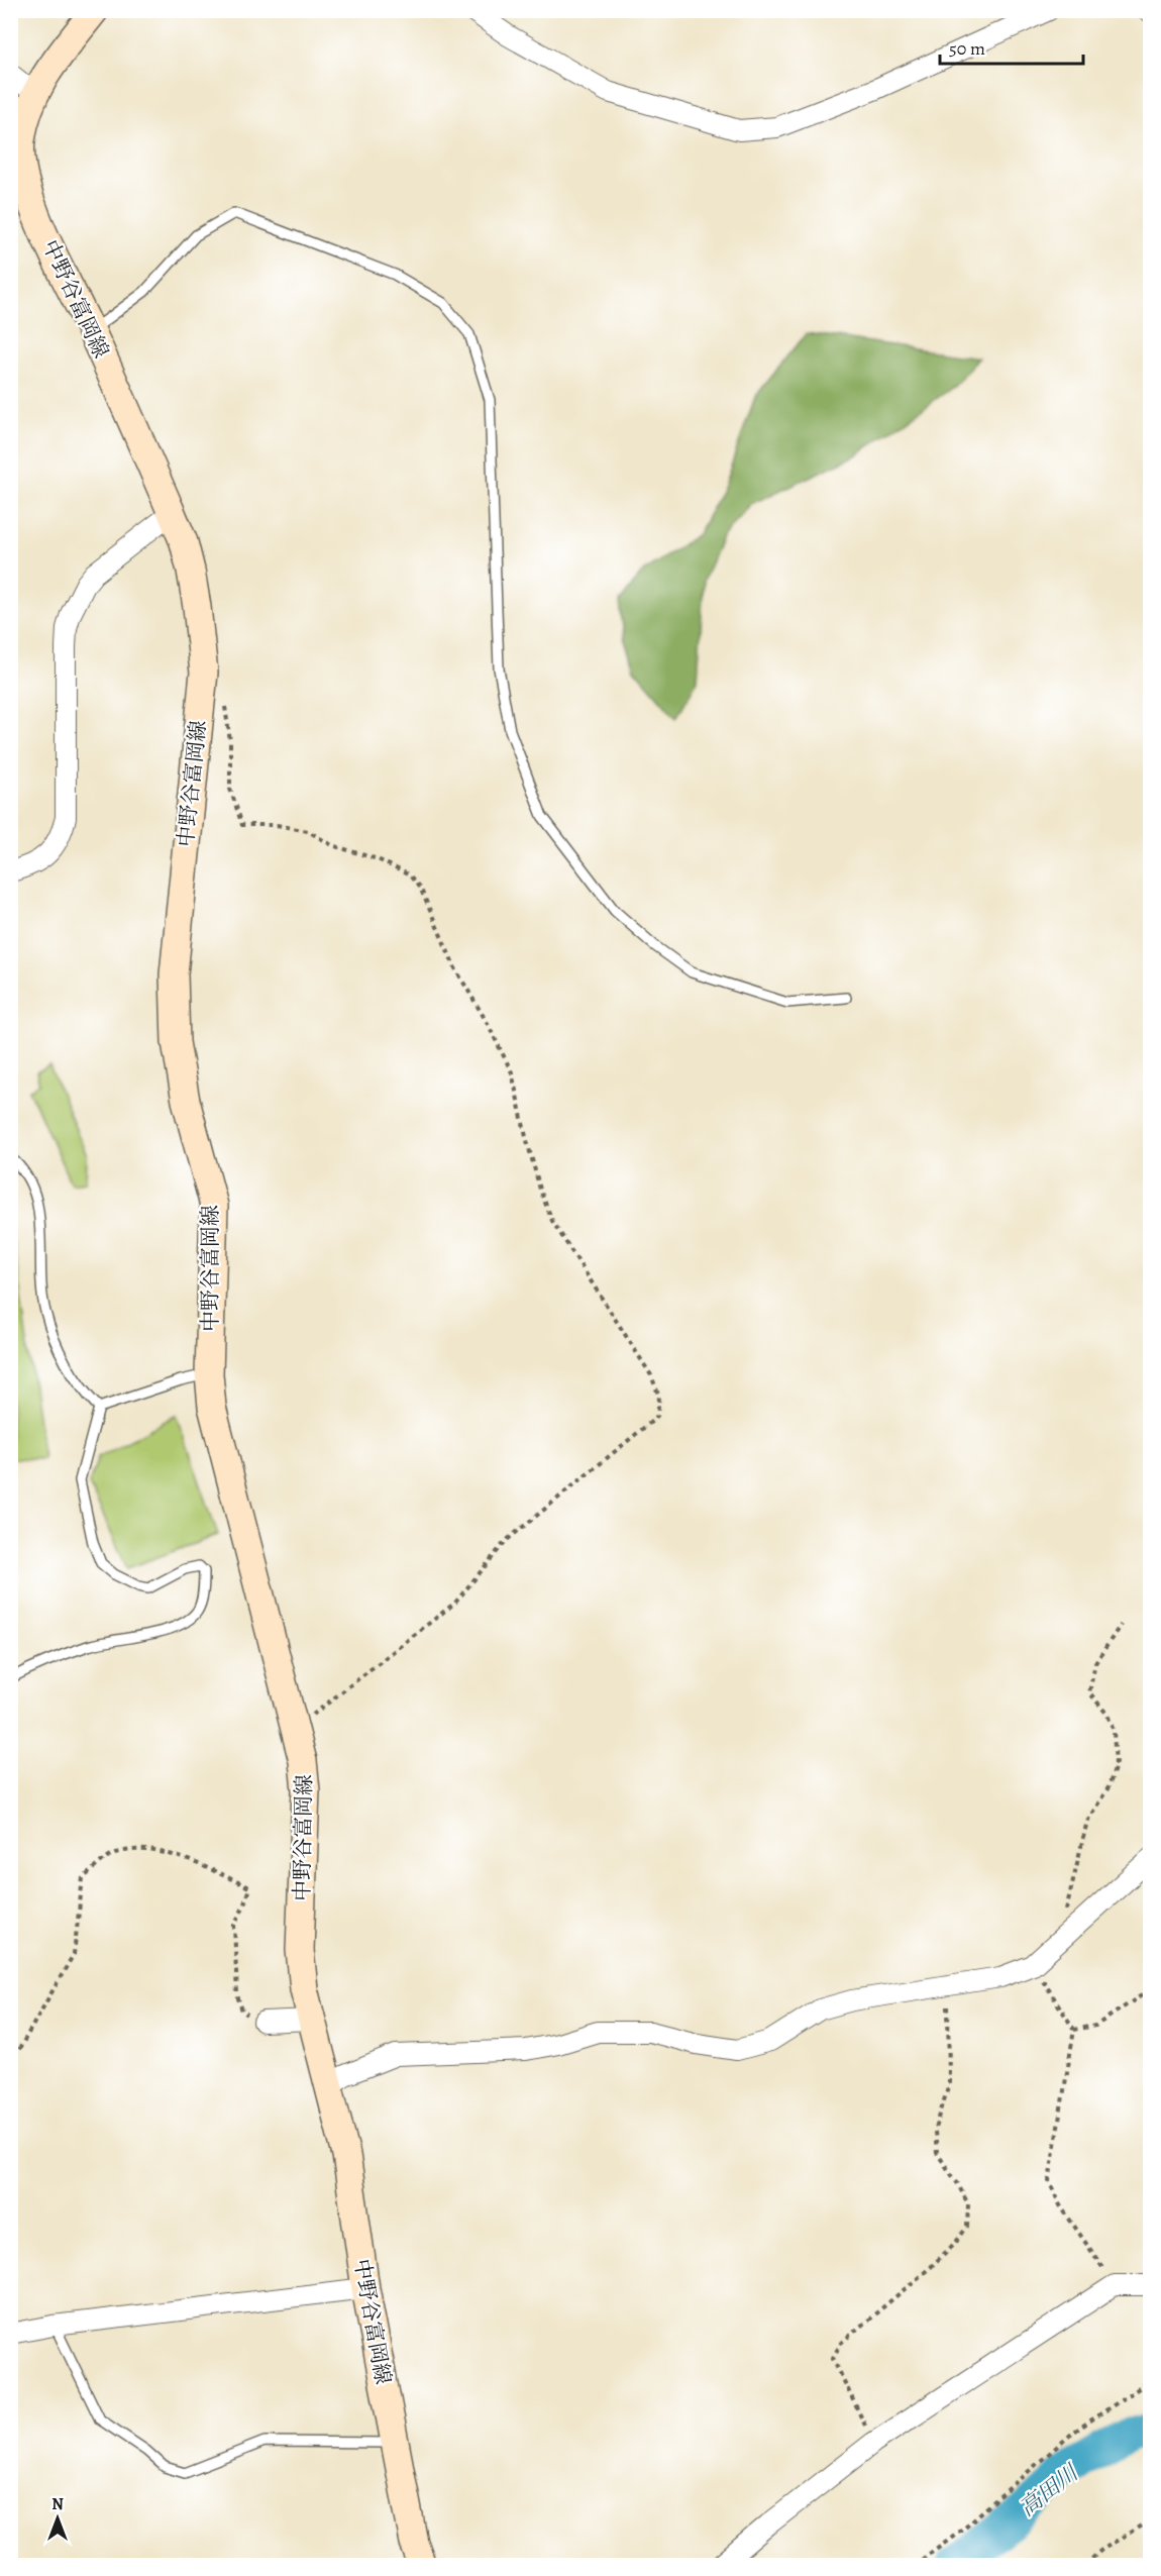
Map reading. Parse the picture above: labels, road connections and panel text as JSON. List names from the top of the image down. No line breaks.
{"streets":{"main road":["中野谷富岡線"]},"water":["高田川"],"scale_bar":"50 m","north":"top"}
